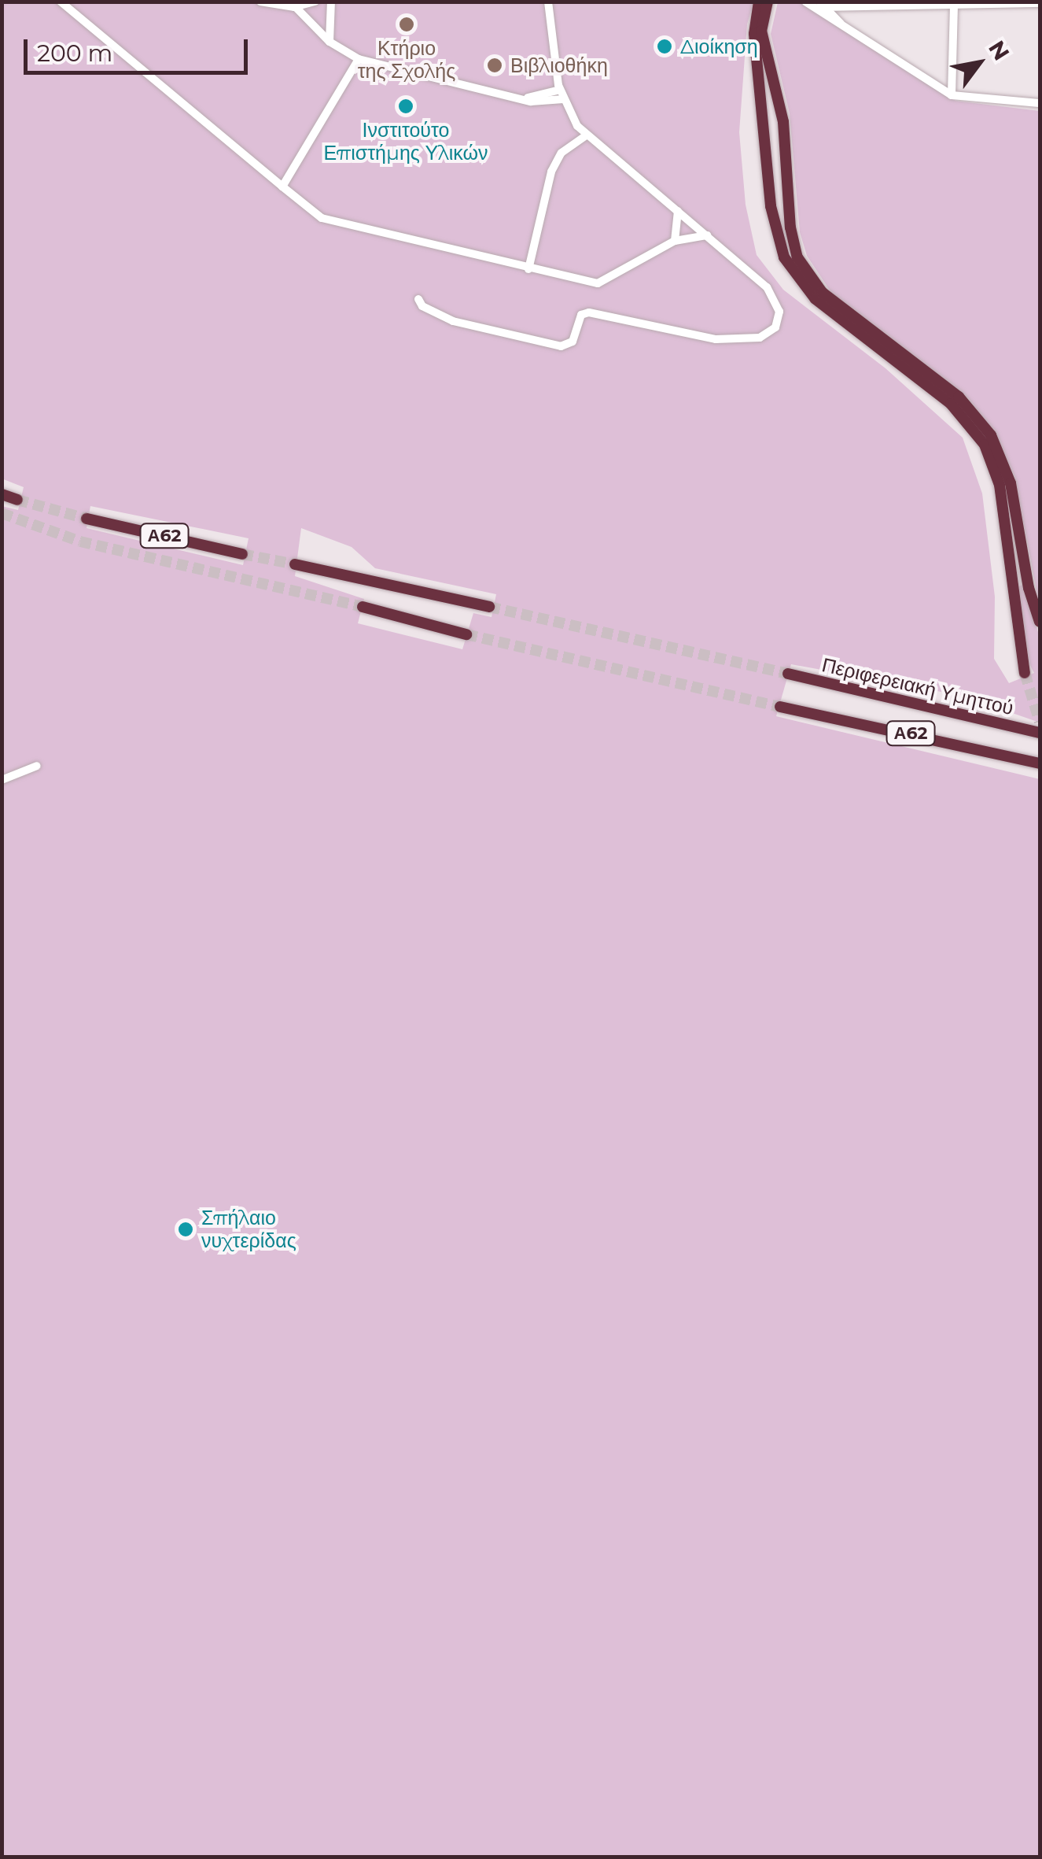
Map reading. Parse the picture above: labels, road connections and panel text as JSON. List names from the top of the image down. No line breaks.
{"streets":{"highway":["Α62","Περιφερειακή Υμηττού"]},"places":["Κτήριο της Σχολής","Διοίκηση","Βιβλιοθήκη","Ινστιτούτο Επιστήμης Υλικών","Σπήλαιο νυχτερίδας"],"scale_bar":"200 m","north":"top right"}
